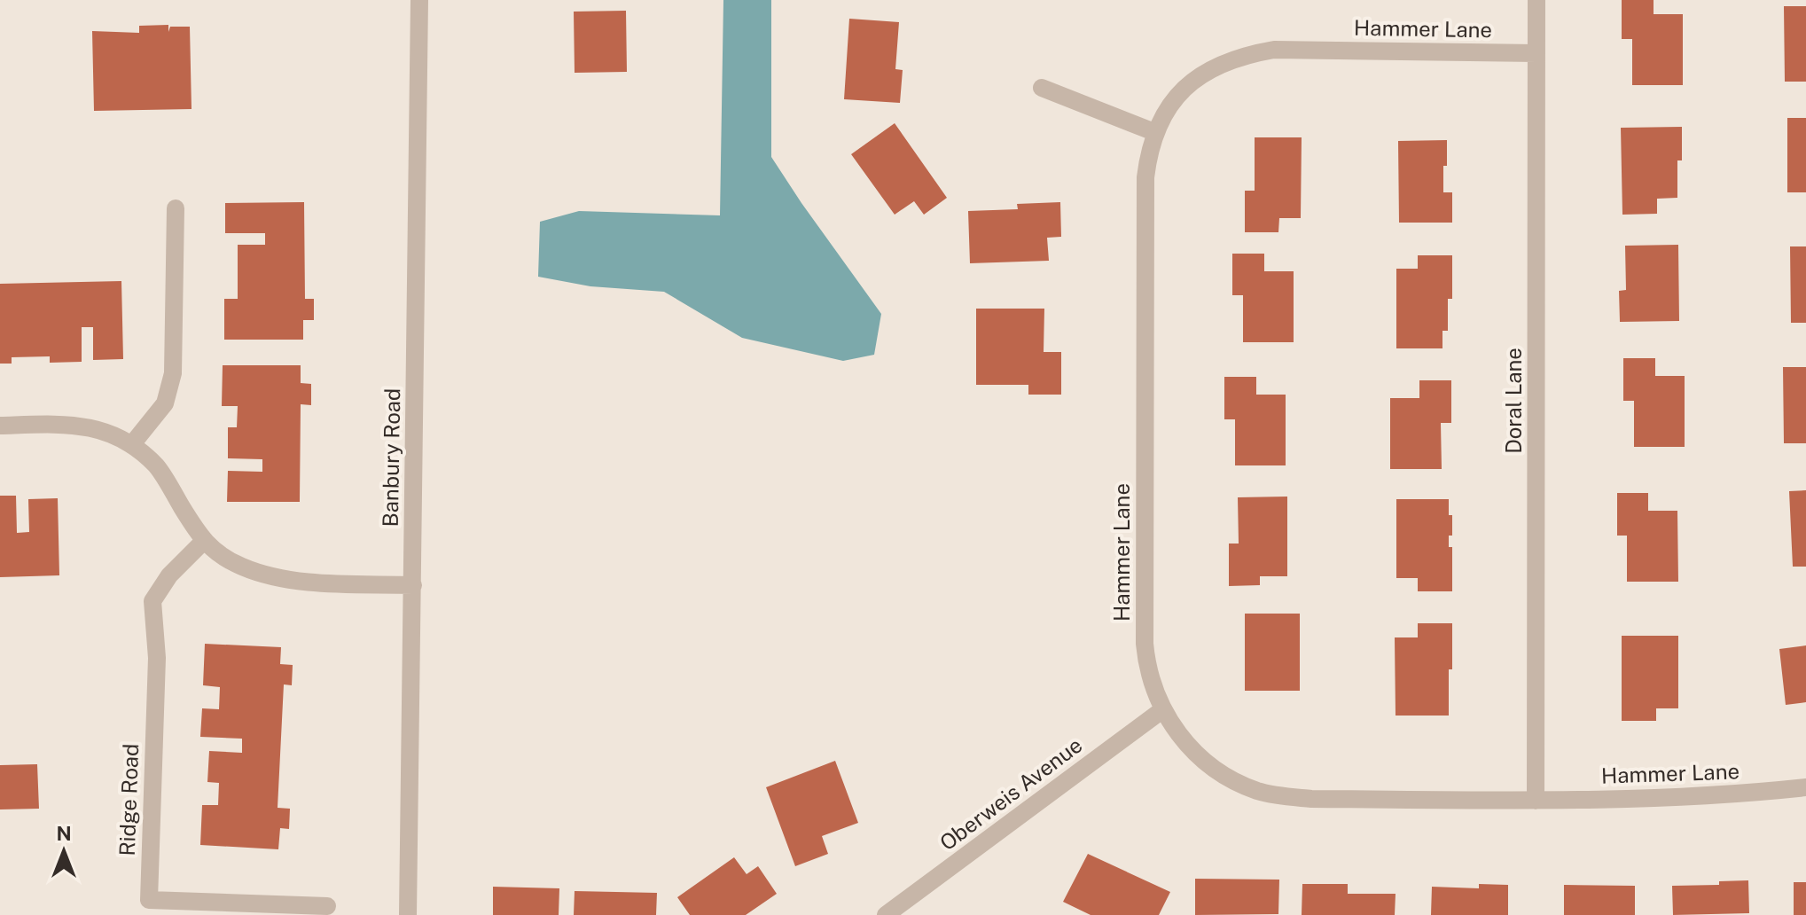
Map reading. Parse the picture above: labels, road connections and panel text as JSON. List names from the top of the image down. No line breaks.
{"streets":{"street":["Hammer Lane","Doral Lane","Banbury Road","Oberweis Avenue","Ridge Road"]},"crossings":[["Hammer Lane","Doral Lane"],["Hammer Lane","Oberweis Avenue"]],"north":"top"}
